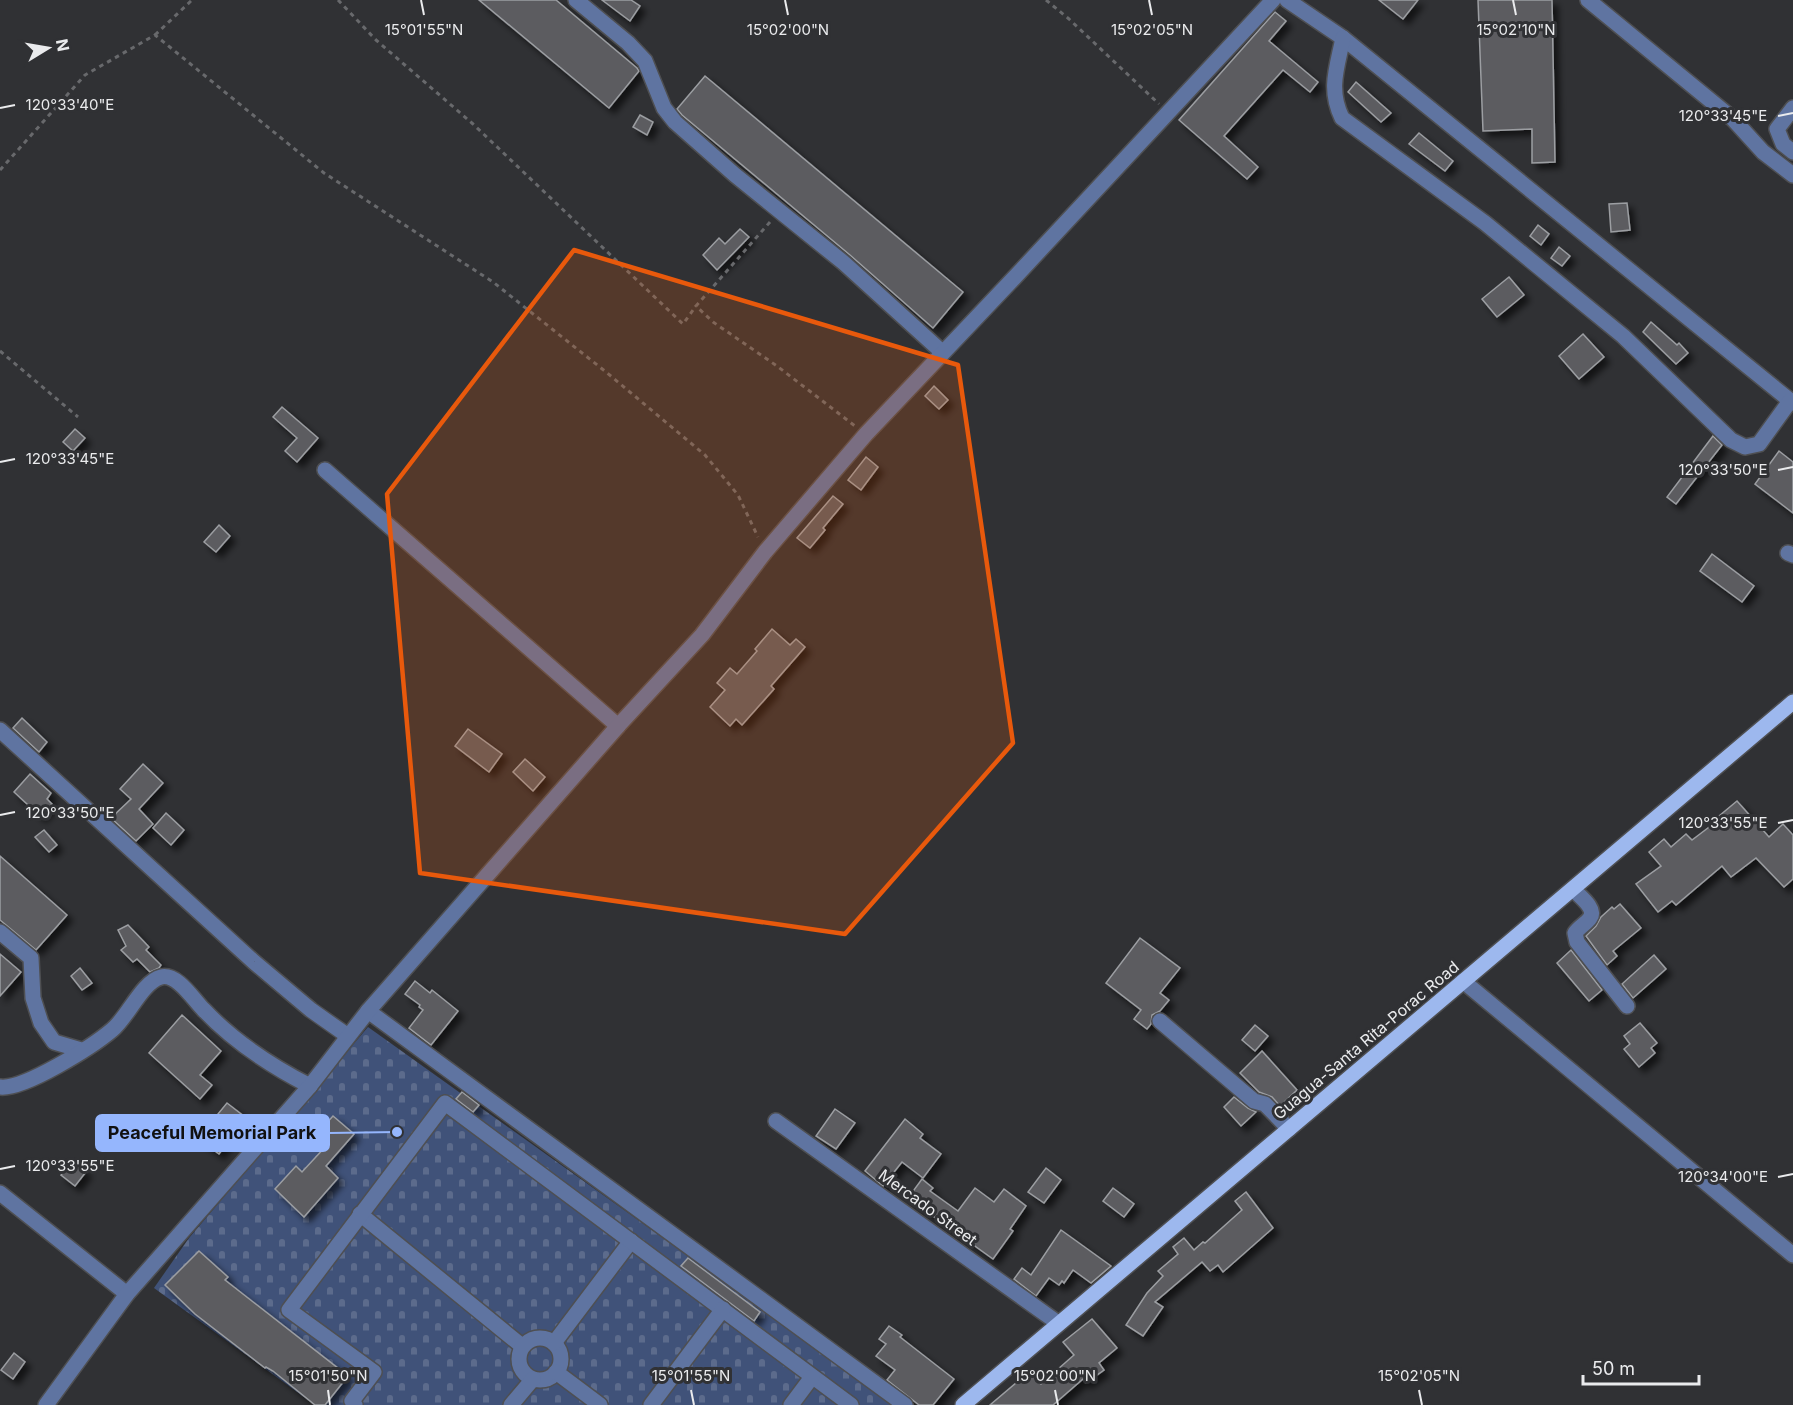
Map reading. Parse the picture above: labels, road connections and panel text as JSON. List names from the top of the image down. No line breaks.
{"streets":{"main road":["Guagua-Santa Rita-Porac Road"],"street":["Mercado Street"]},"crossings":[["Guagua-Santa Rita-Porac Road","Mercado Street"]],"places":["Peaceful Memorial Park"],"scale_bar":"50 m","north":"right","coordinates":["15°01'55\"N","15°02'00\"N","15°02'05\"N","15°02'10\"N","120°33'40\"E","120°33'45\"E","120°33'50\"E","120°33'55\"E","120°34'00\"E","15°01'50\"N"]}
